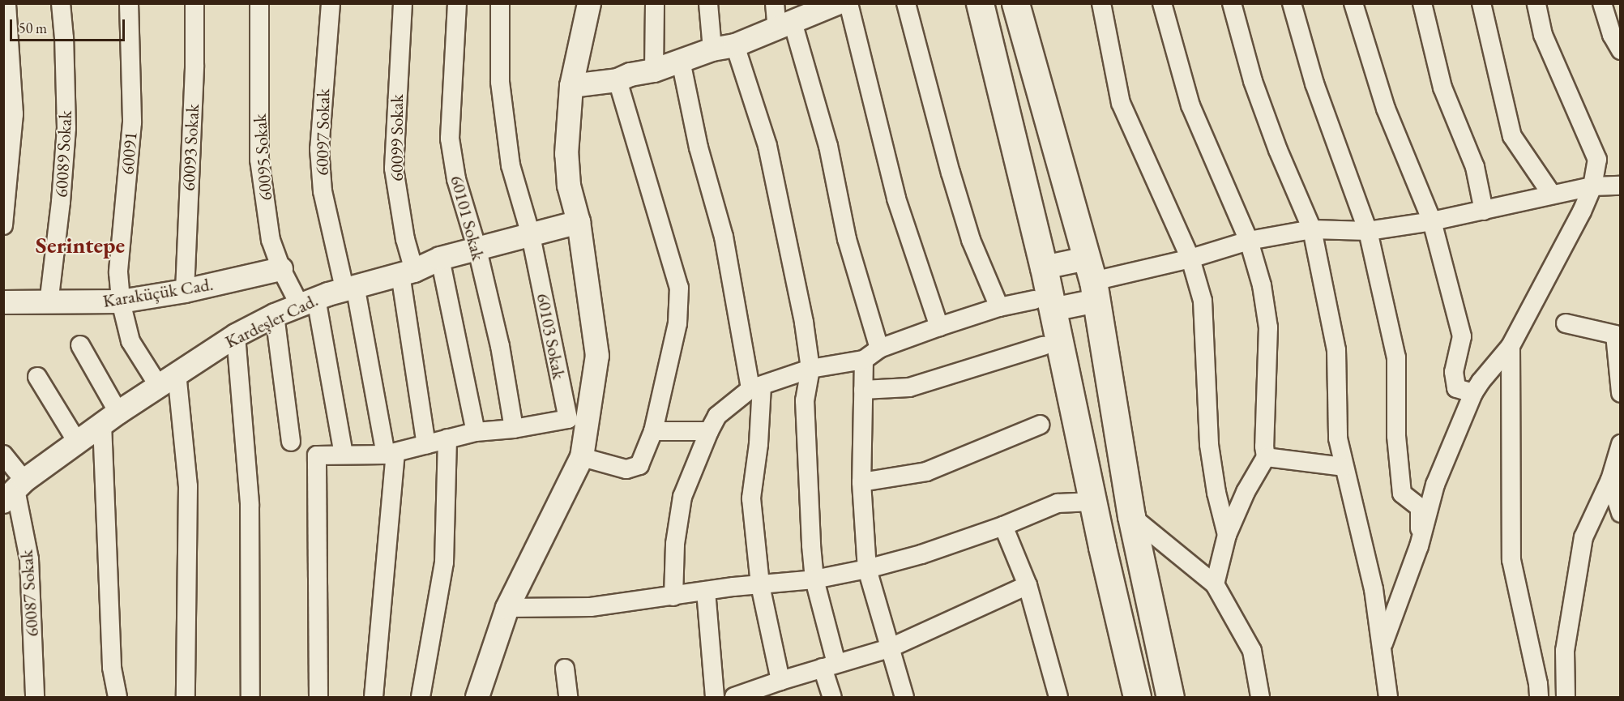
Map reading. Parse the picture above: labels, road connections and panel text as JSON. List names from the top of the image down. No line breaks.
{"streets":{"street":["60097 Sokak","60099 Sokak","60093 Sokak","60091","60089 Sokak","60095 Sokak","60101 Sokak","Karaküçük Cad.","Kardeşler Cad.","60103 Sokak","60087 Sokak"]},"crossings":[["60097 Sokak","Kardeşler Cad."],["60099 Sokak","Kardeşler Cad."],["60093 Sokak","Karaküçük Cad."],["60091","Karaküçük Cad."],["60091","Kardeşler Cad."],["60089 Sokak","Karaküçük Cad."],["60095 Sokak","Karaküçük Cad."],["60095 Sokak","Kardeşler Cad."],["60101 Sokak","Kardeşler Cad."],["Kardeşler Cad.","60103 Sokak"],["Kardeşler Cad.","60087 Sokak"]],"districts":["Serintepe"],"scale_bar":"50 m"}
